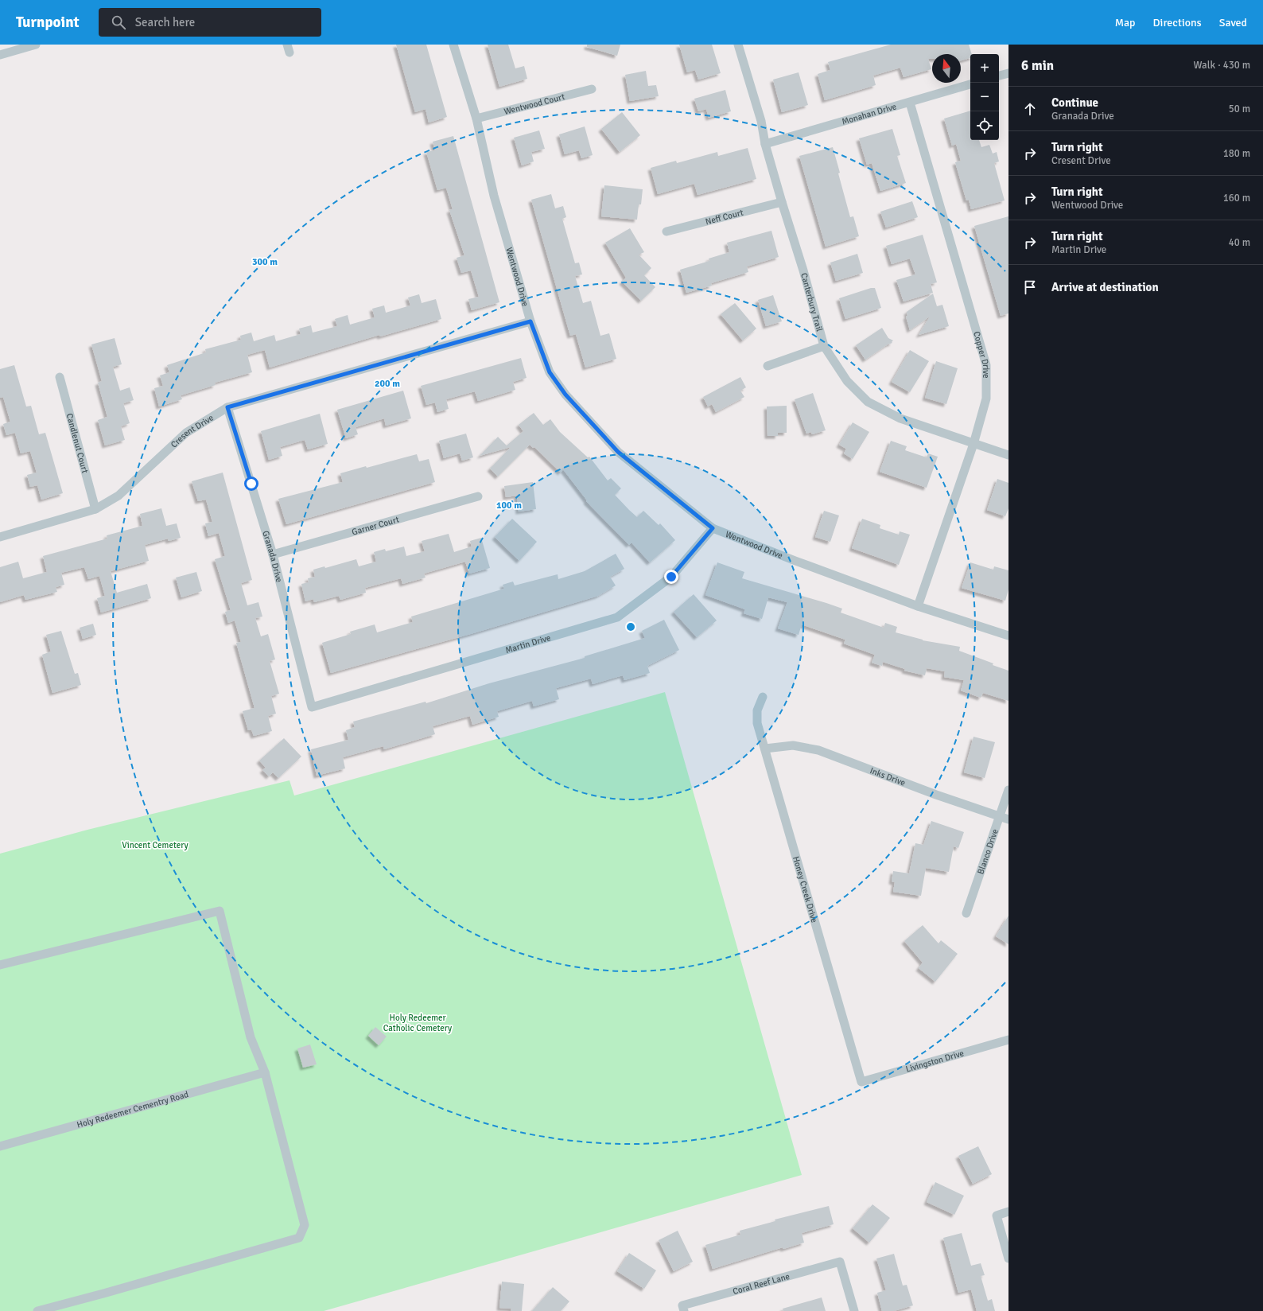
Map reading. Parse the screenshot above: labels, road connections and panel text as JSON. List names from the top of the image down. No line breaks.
{"streets":{"street":["Wentwood Court","Monahan Drive","Neff Court","Wentwood Drive","Canterbury Trail","Copper Drive","Cresent Drive","Candlenut Court","Garner Court","Granada Drive","Martin Drive","Inks Drive","Blanco Drive","Honey Creek Drive","Livingston Drive","Holy Redeemer Cementry Road","Coral Reef Lane"]},"crossings":[["Wentwood Court","Wentwood Drive"],["Monahan Drive","Canterbury Trail"],["Monahan Drive","Copper Drive"],["Neff Court","Canterbury Trail"],["Wentwood Drive","Copper Drive"],["Wentwood Drive","Cresent Drive"],["Wentwood Drive","Martin Drive"],["Canterbury Trail","Copper Drive"],["Cresent Drive","Candlenut Court"],["Cresent Drive","Granada Drive"],["Garner Court","Granada Drive"],["Granada Drive","Martin Drive"],["Inks Drive","Blanco Drive"],["Inks Drive","Honey Creek Drive"],["Honey Creek Drive","Livingston Drive"]],"parks":["Vincent Cemetery","Holy Redeemer Catholic Cemetery"],"north":"top","page":{"header":"Turnpoint","search":"Search here","nav":["Map","Directions","Saved"],"heading":["6 min","Walk · 430 m"],"map_buttons":["+","−"],"list":[["Continue","Granada Drive","50 m"],["Turn right","Cresent Drive","180 m"],["Turn right","Wentwood Drive","160 m"],["Turn right","Martin Drive","40 m"],"Arrive at destination"]},"rings":["300 m","200 m","100 m"]}
